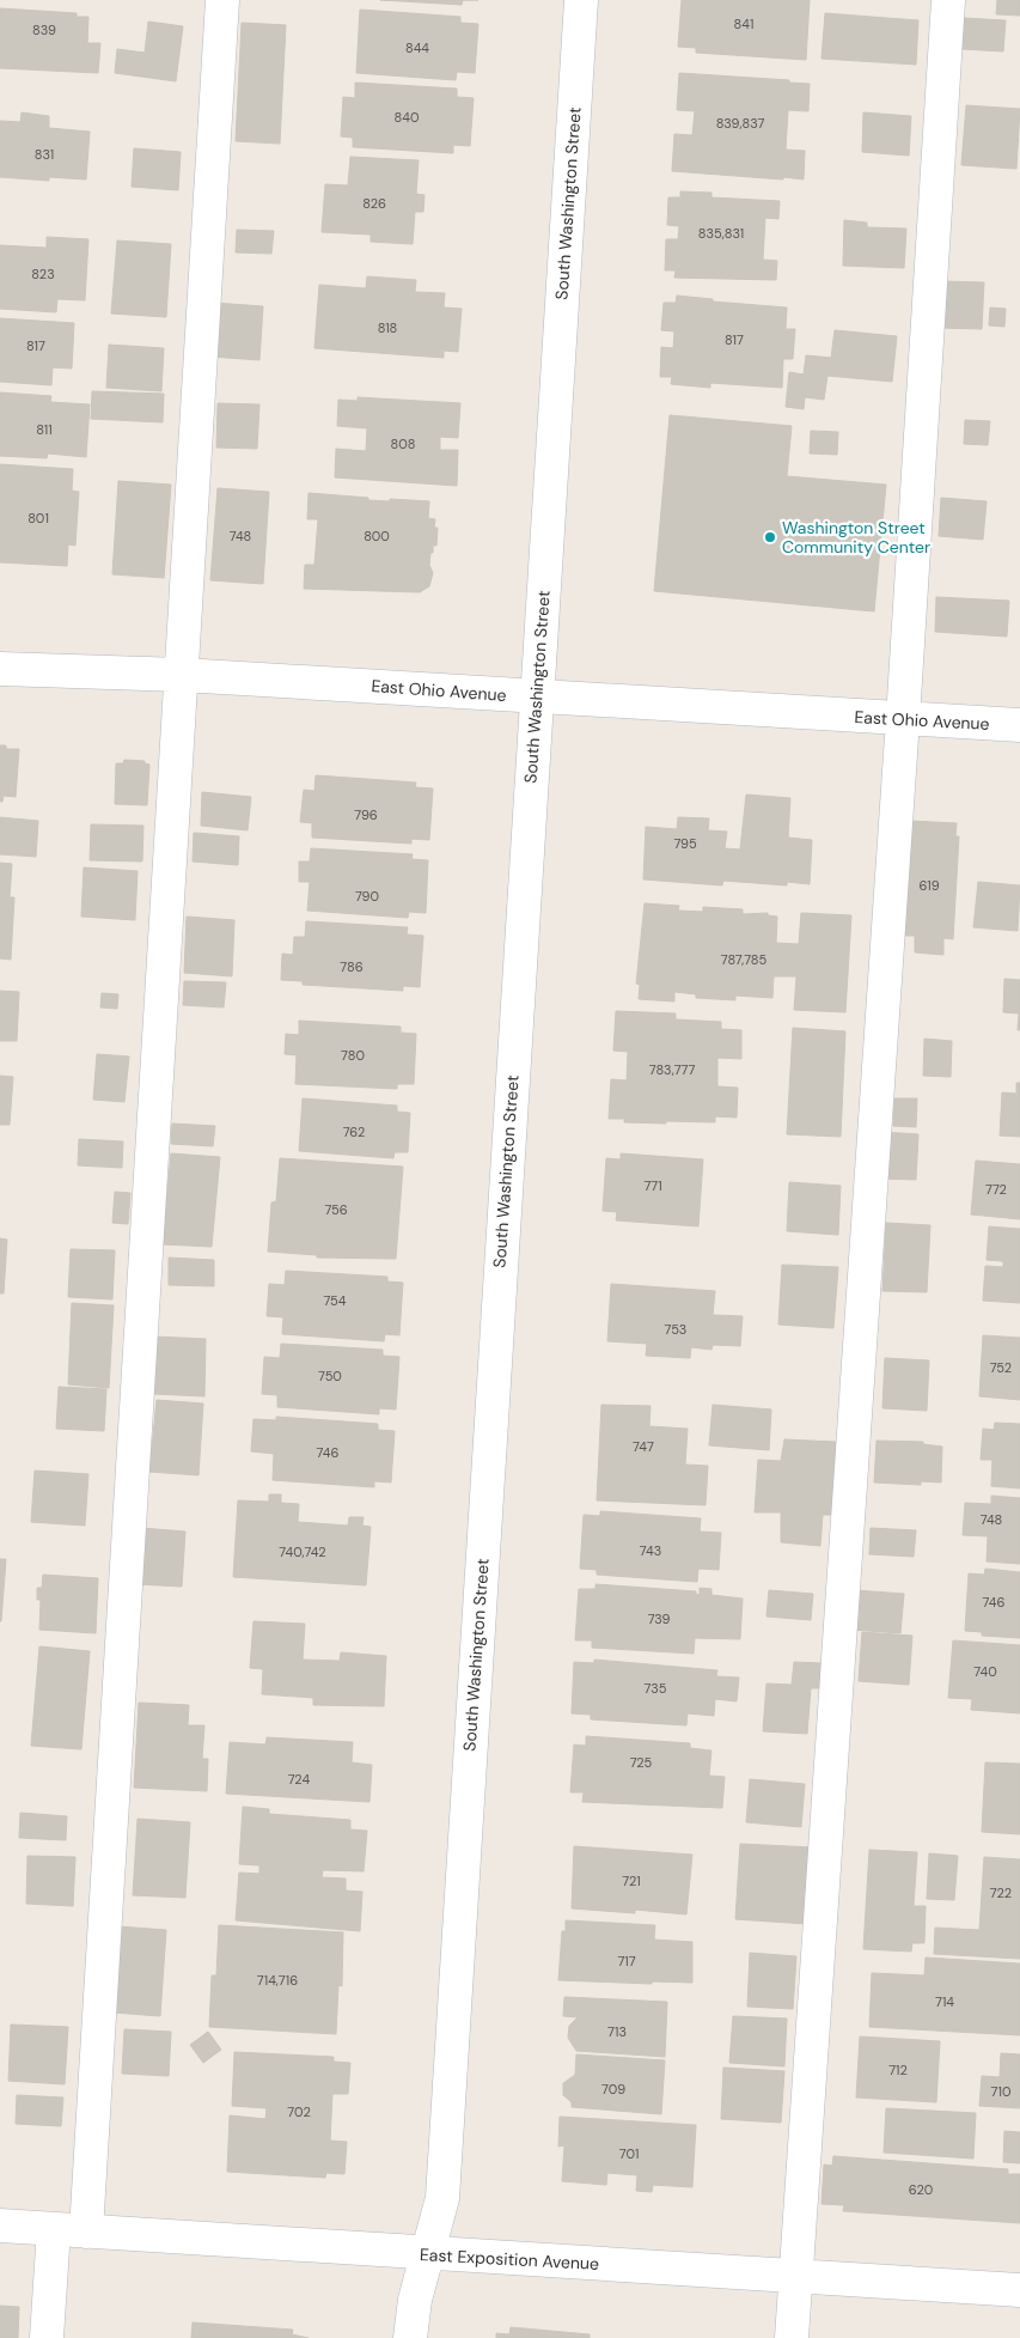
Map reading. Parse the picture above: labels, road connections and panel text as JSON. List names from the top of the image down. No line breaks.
{"streets":{"street":["South Washington Street","East Ohio Avenue","East Exposition Avenue"]},"crossings":[["South Washington Street","East Ohio Avenue"],["South Washington Street","East Exposition Avenue"]],"places":["Washington Street Community Center"],"house_numbers":["841","839","844","840","839,837","831","826","835,831","823","818","817","817","811","808","801","748","800","796","795","619","790","787,785","786","780","783,777","762","771","772","756","754","753","752","750","747","746","748","743","740,742","746","739","740","735","725","724","721","722","717","714,716","714","713","712","709","710","702","701","620"]}
